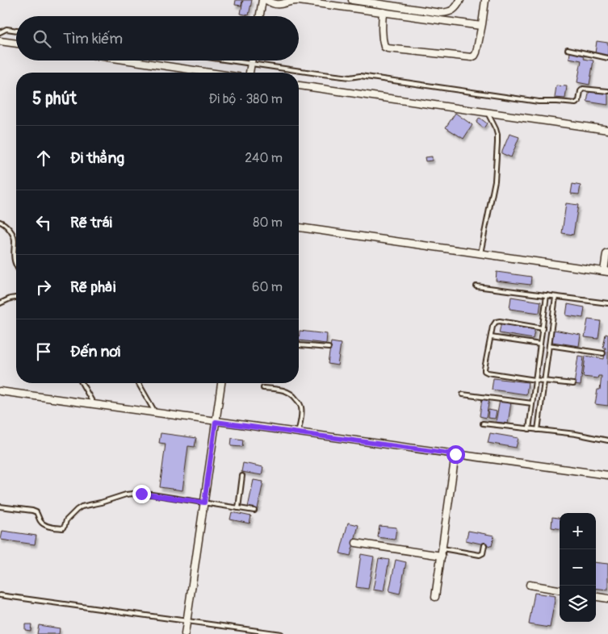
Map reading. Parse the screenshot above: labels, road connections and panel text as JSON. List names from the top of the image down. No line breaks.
{"page":{"search":"Tìm kiếm","heading":["5 phút","Đi bộ · 380 m"],"list":[["Đi thẳng","240 m"],["Rẽ trái","80 m"],["Rẽ phải","60 m"],"Đến nơi"],"map_buttons":["+","−"]}}
